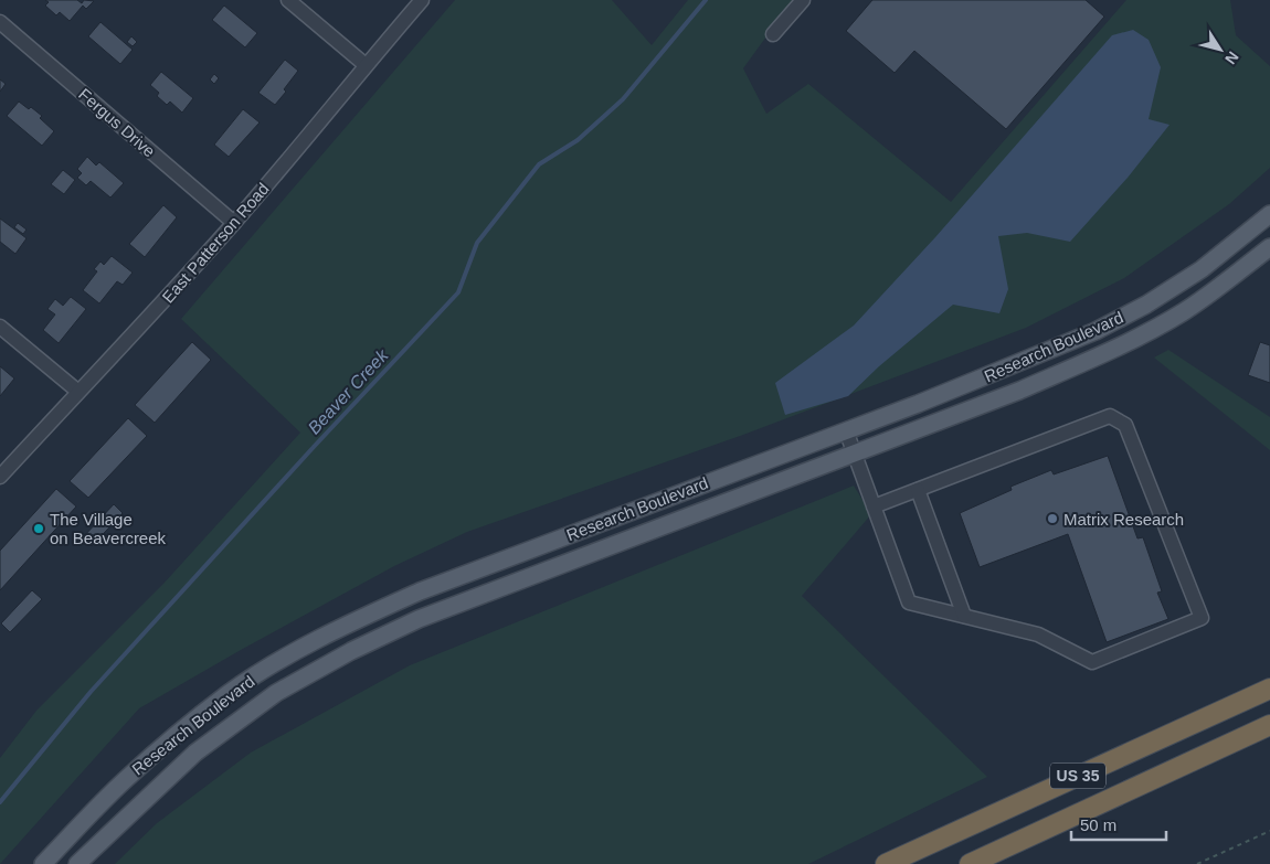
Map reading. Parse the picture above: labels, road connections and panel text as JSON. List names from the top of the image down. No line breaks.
{"streets":{"highway":["US 35"],"main road":["Research Boulevard"],"street":["Fergus Drive","East Patterson Road"]},"crossings":[["Fergus Drive","East Patterson Road"]],"water":["Beaver Creek"],"places":["Matrix Research","The Village on Beavercreek"],"scale_bar":"50 m","north":"bottom right"}
